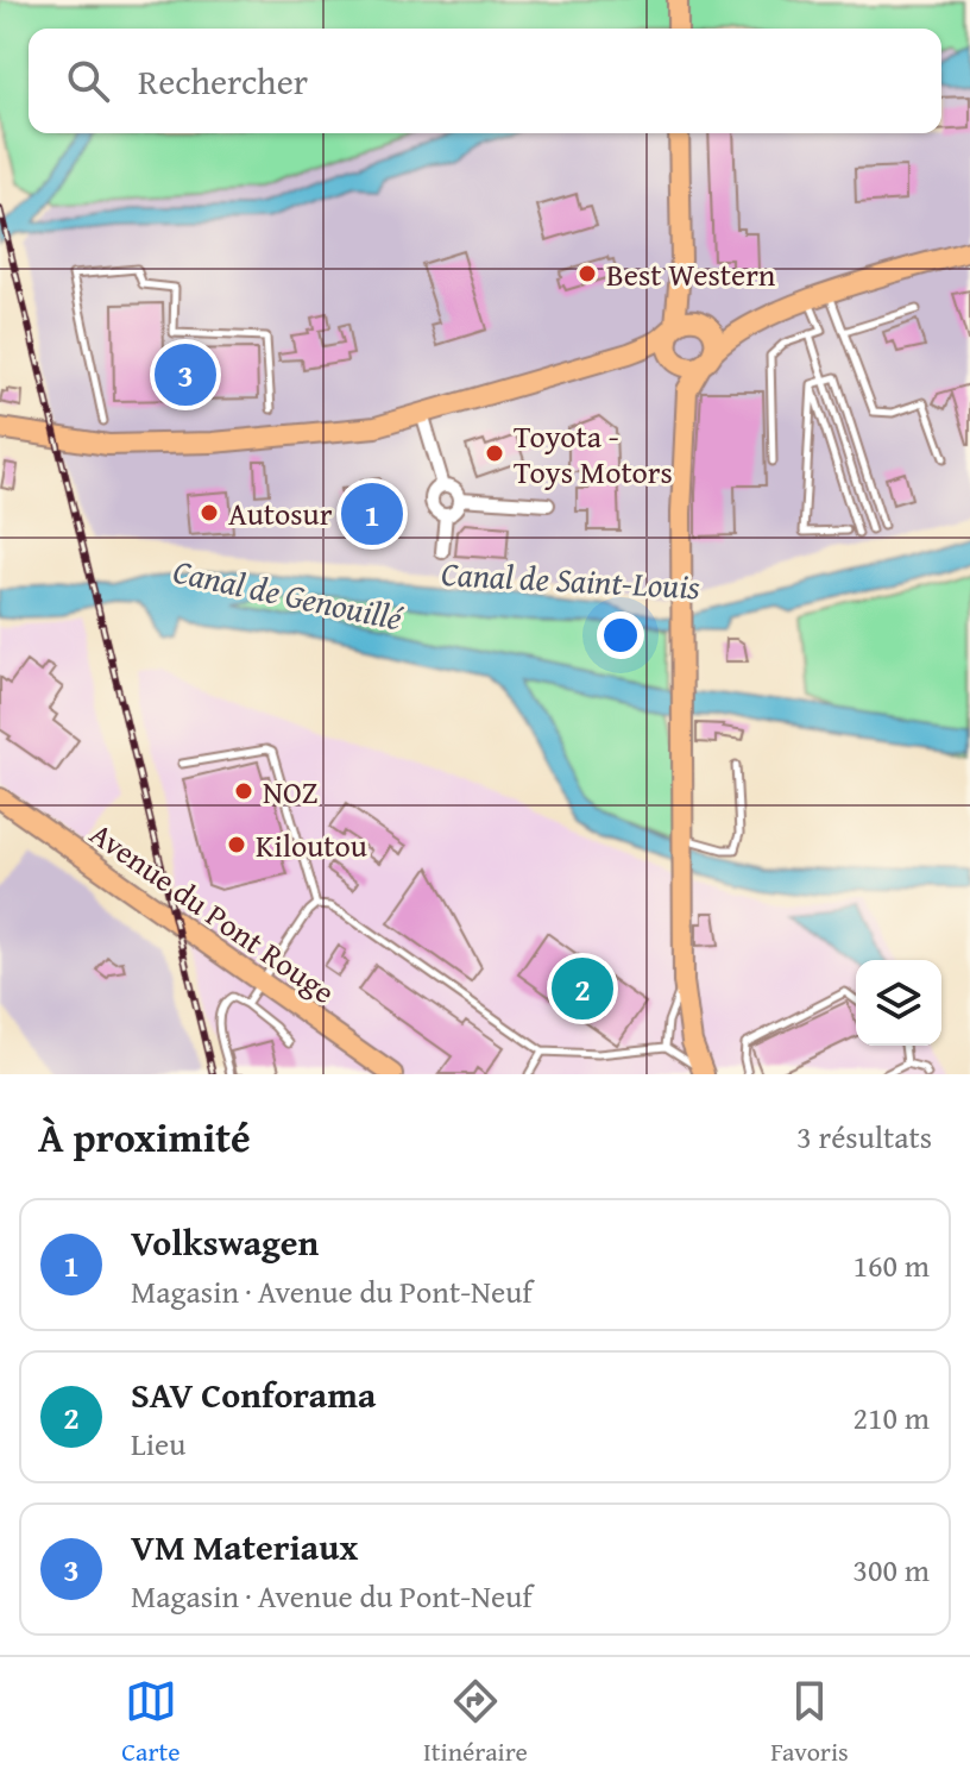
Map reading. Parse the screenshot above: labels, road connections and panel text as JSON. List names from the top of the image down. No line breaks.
{"streets":{"main road":["Avenue du Pont Rouge"]},"water":["Canal de Saint-Louis","Canal de Genouillé"],"places":["Best Western","Toyota - Toys Motors","Autosur","NOZ","Kiloutou"],"page":{"search":"Rechercher","pins":["3","1","2"],"heading":["À proximité","3 résultats"],"list":[{"mark":"1","name":"Volkswagen","note":"Magasin · Avenue du Pont-Neuf","value":"160 m"},{"mark":"2","name":"SAV Conforama","note":"Lieu","value":"210 m"},{"mark":"3","name":"VM Materiaux","note":"Magasin · Avenue du Pont-Neuf","value":"300 m"}],"nav":["Carte","Itinéraire","Favoris"]}}
